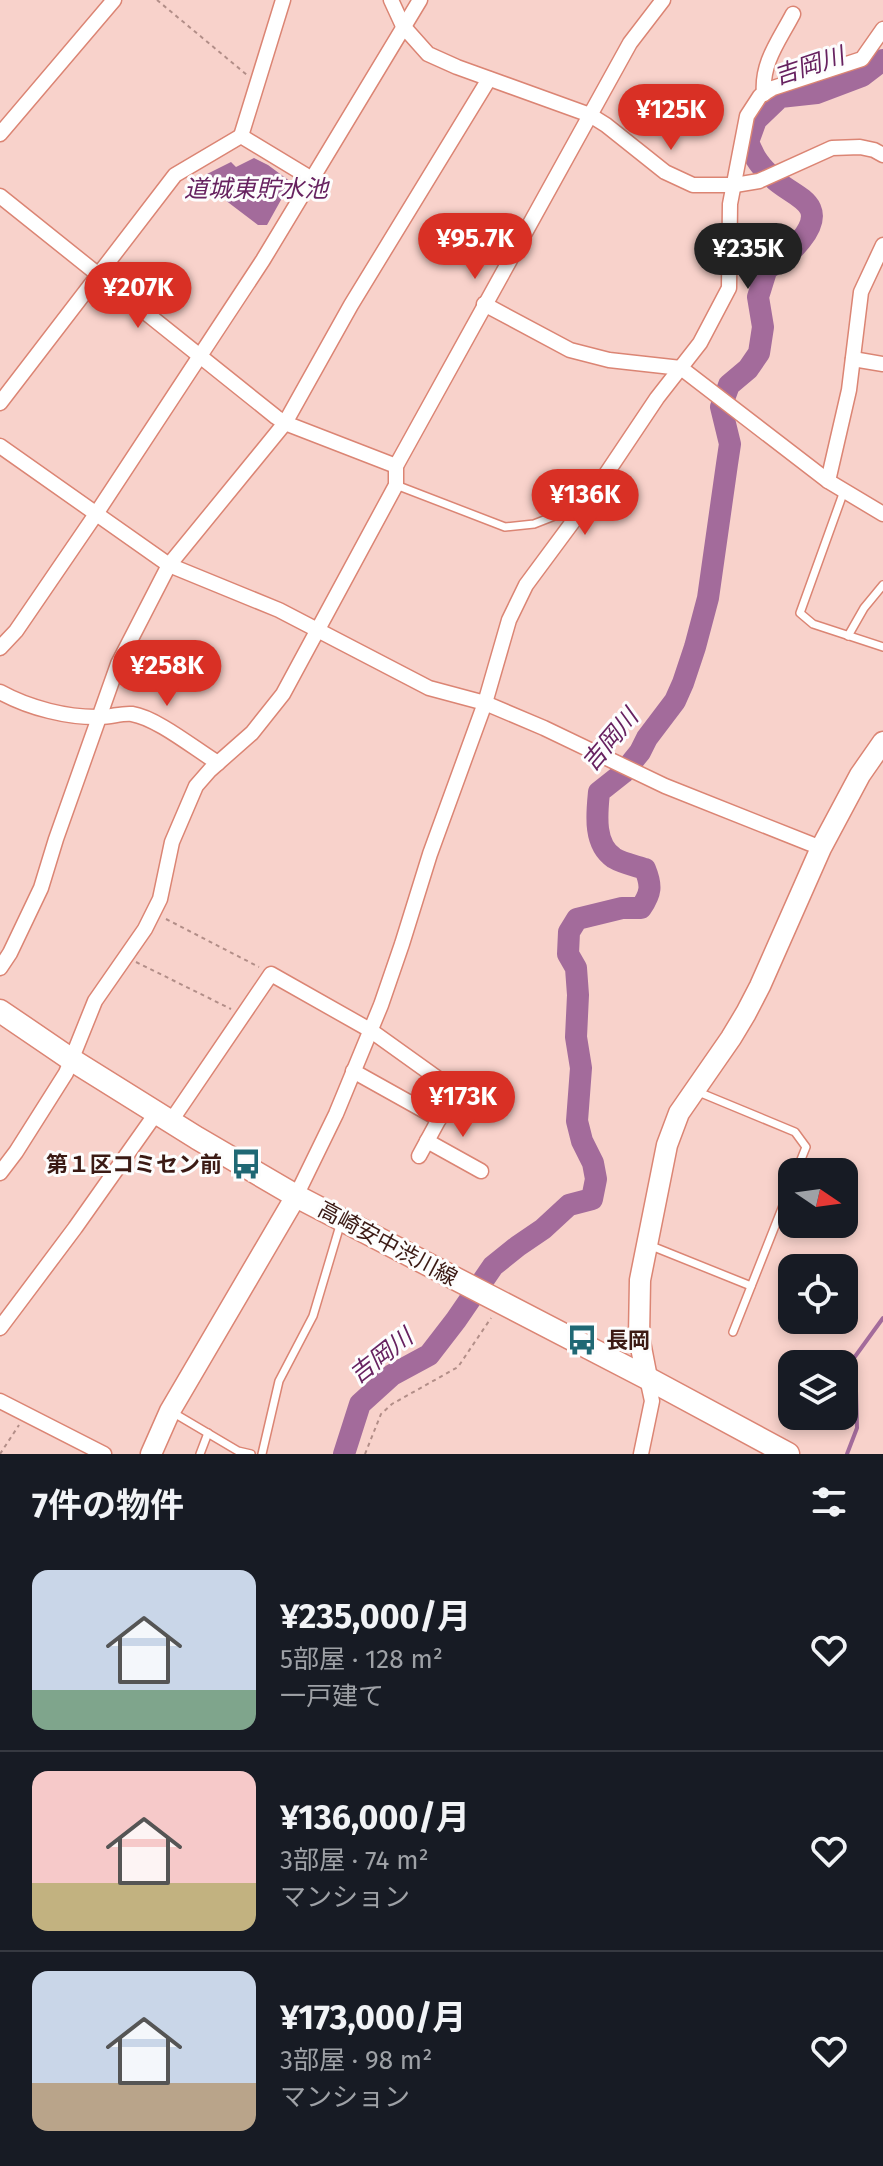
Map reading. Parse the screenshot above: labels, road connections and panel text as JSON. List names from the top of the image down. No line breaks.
{"streets":{"main road":["高崎安中渋川線"]},"water":["吉岡川","道城東貯水池"],"places":{"bus stop":["第１区コミセン前","長岡"]},"north":"right","page":{"price":["¥125K","¥95.7K","¥235K","¥207K","¥136K","¥258K","¥173K"],"heading":"7件の物件","list":[{"name":"¥235,000/月","note":"5部屋 · 128 m² · 一戸建て"},{"name":"¥136,000/月","note":"3部屋 · 74 m² · マンション"},{"name":"¥173,000/月","note":"3部屋 · 98 m² · マンション"}]}}
